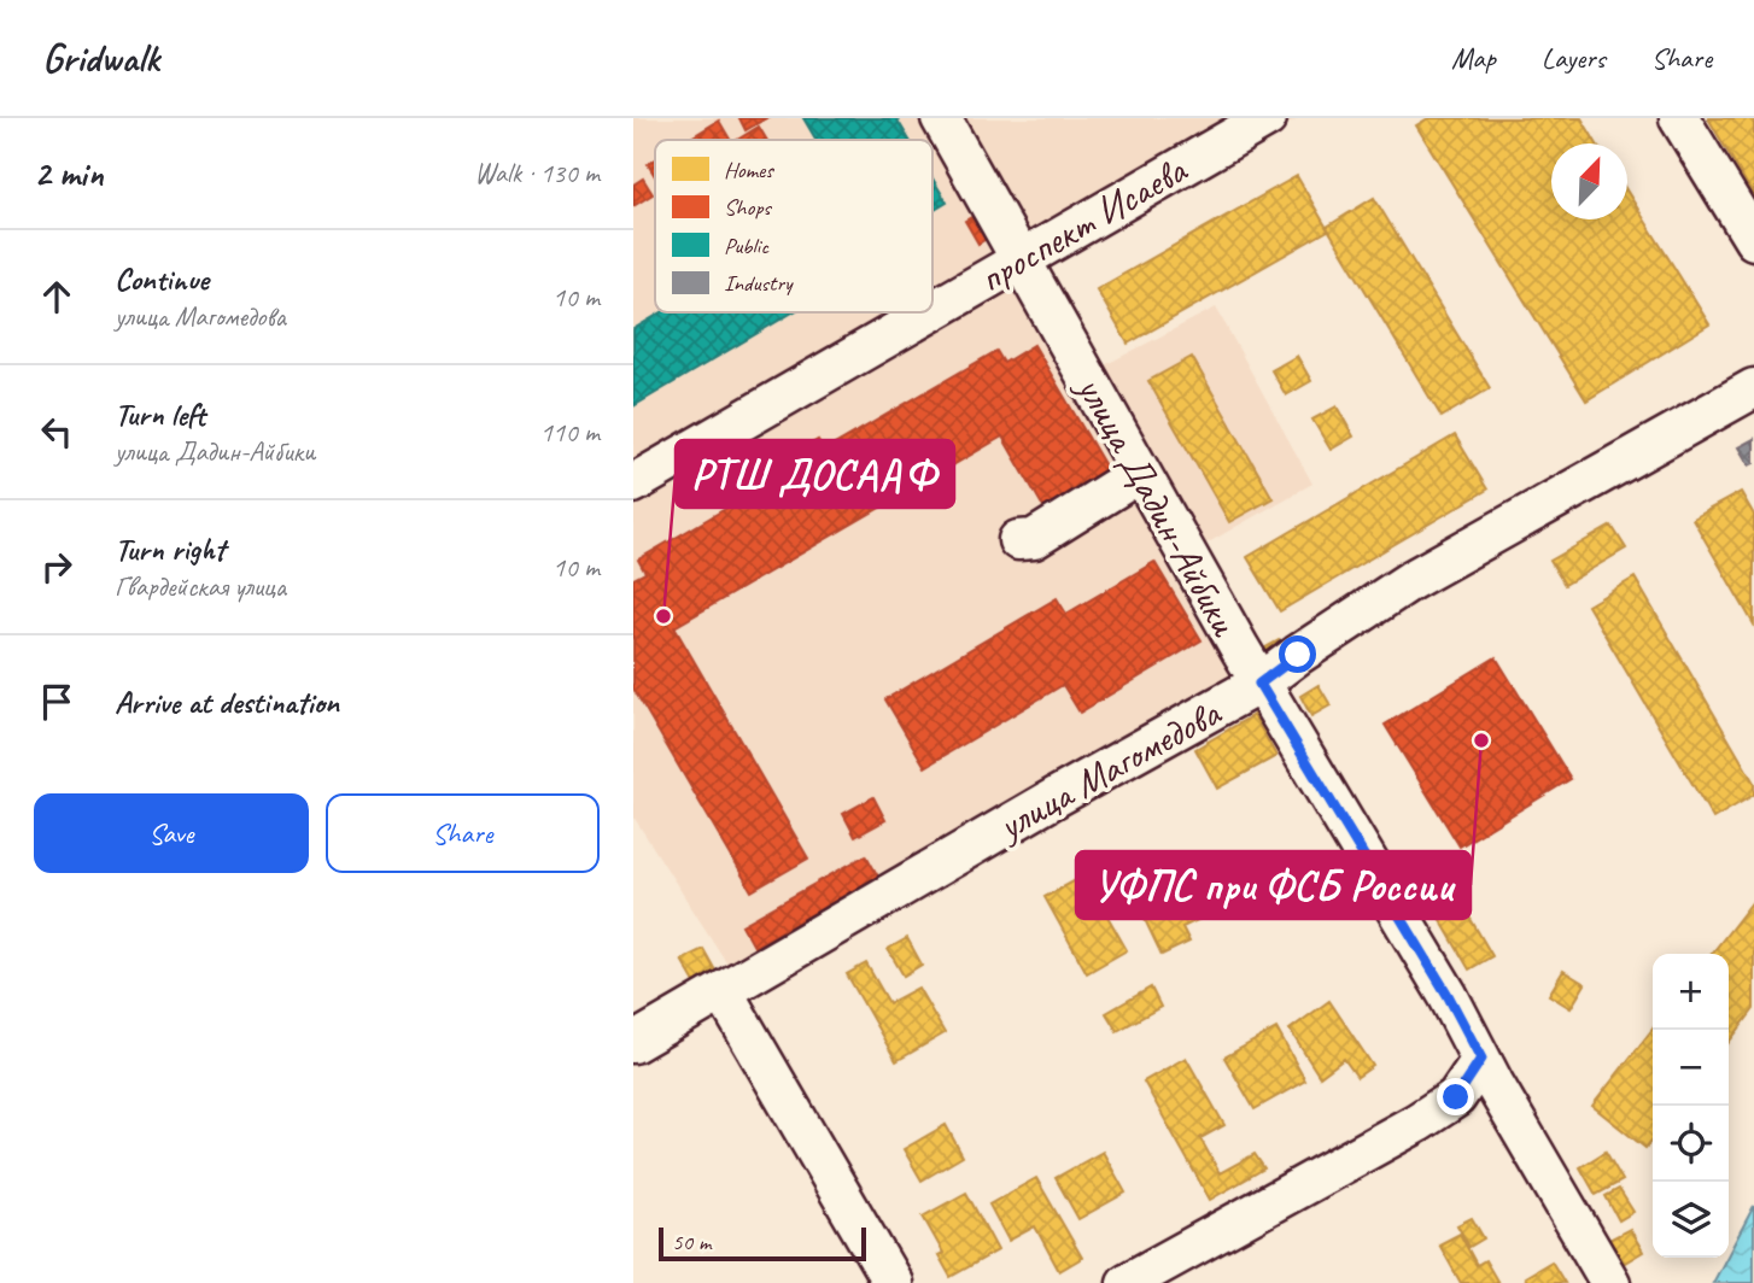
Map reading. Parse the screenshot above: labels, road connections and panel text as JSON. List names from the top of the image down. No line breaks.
{"streets":{"street":["проспект Исаева","улица Дадин-Айбики","улица Магомедова"]},"crossings":[["проспект Исаева","улица Дадин-Айбики"],["улица Дадин-Айбики","улица Магомедова"]],"places":["РТШ ДОСААФ","УФПС при ФСБ России"],"legend":["Homes","Shops","Public","Industry"],"scale_bar":"50 m","north":"top right","page":{"header":"Gridwalk","nav":["Map","Layers","Share"],"heading":["2 min","Walk · 130 m"],"list":[["Continue","улица Магомедова","10 m"],["Turn left","улица Дадин-Айбики","110 m"],["Turn right","Гвардейская улица","10 m"],"Arrive at destination"],"buttons":["Save","Share"],"map_buttons":["+","−"],"scale":"50 m"}}
